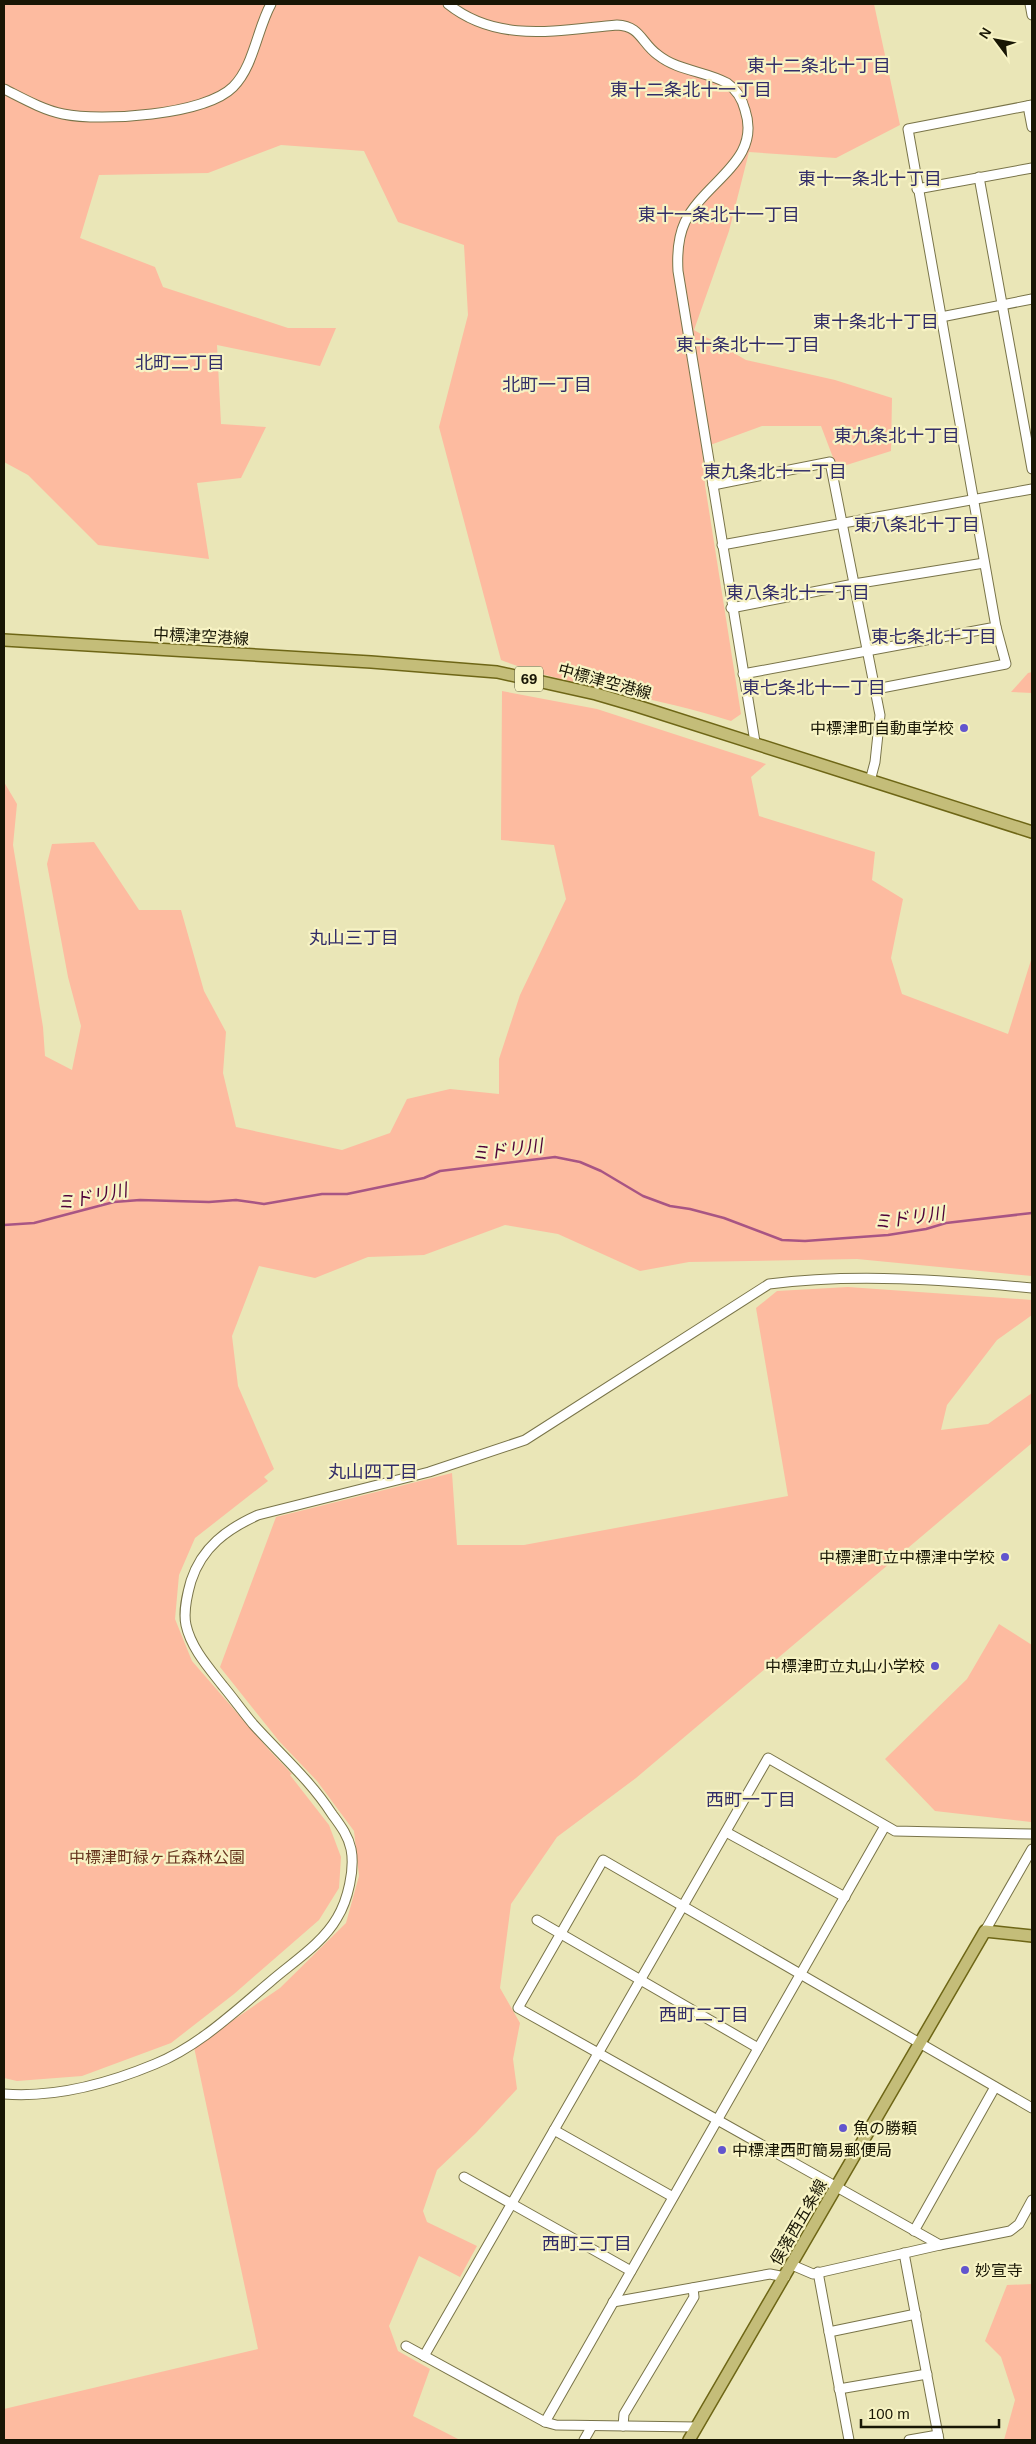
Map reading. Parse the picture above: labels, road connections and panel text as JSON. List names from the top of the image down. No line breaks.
{"streets":{"main road":["中標津空港線","69","俣落西五条線"]},"districts":["東十二条北十丁目","東十二条北十一丁目","東十一条北十丁目","東十一条北十一丁目","東十条北十丁目","東十条北十一丁目","北町二丁目","北町一丁目","東九条北十丁目","東九条北十一丁目","東八条北十丁目","東八条北十一丁目","東七条北十丁目","東七条北十一丁目","丸山三丁目","丸山四丁目","西町一丁目","西町二丁目","西町三丁目"],"water":["ミドリ川"],"parks":["中標津町緑ヶ丘森林公園"],"places":["中標津町自動車学校","中標津町立中標津中学校","中標津町立丸山小学校","魚の勝頼","中標津西町簡易郵便局","妙宣寺"],"scale_bar":"100 m","north":"top left"}
